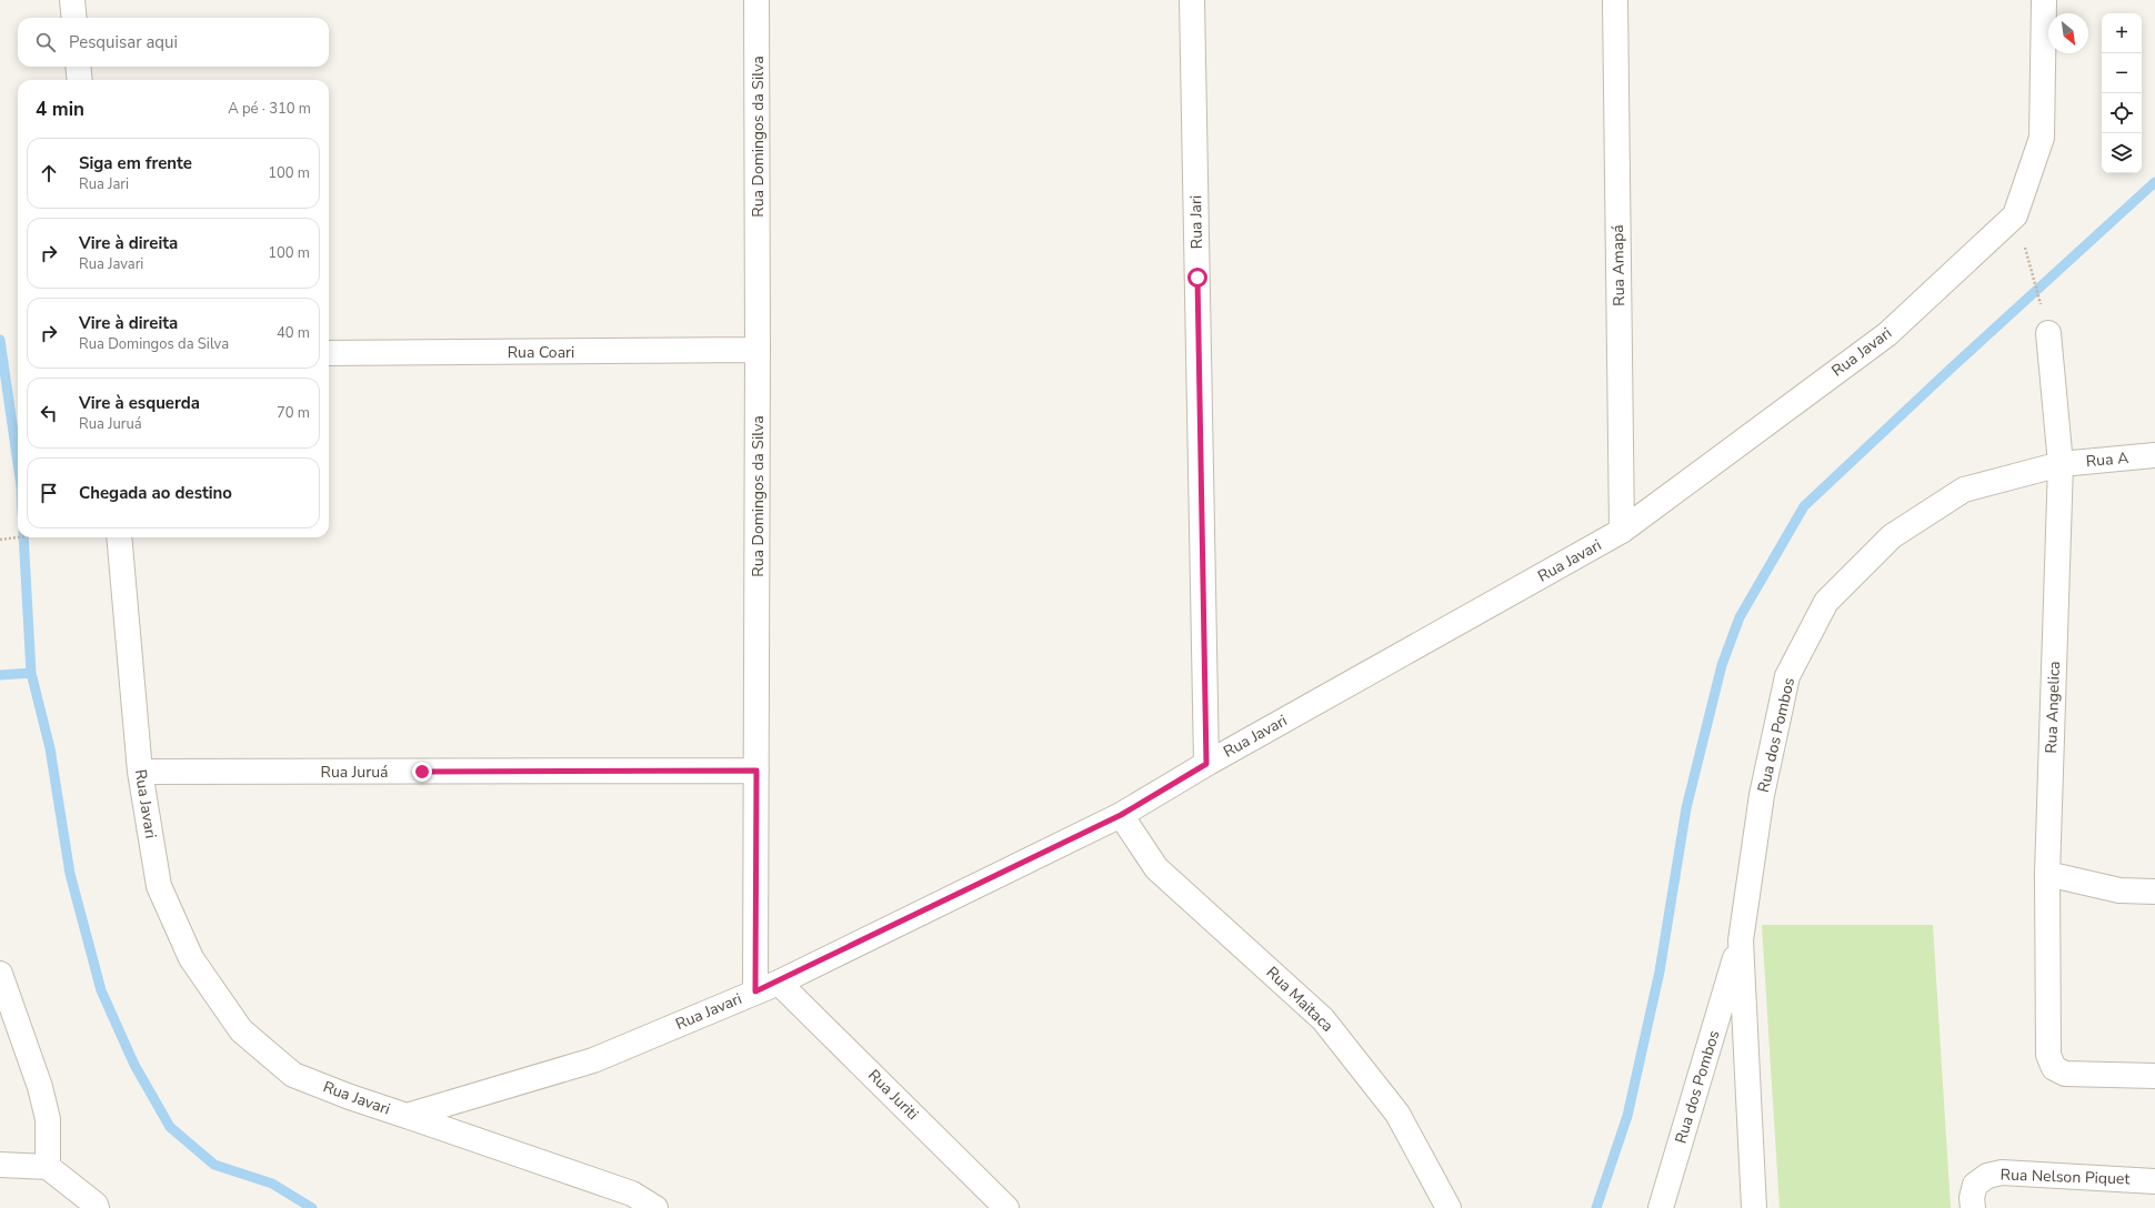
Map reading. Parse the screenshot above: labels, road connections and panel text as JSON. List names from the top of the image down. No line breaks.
{"streets":{"street":["Rua Domingos da Silva","Rua Jari","Rua Amapá","Rua Coari","Rua Javari","Rua A","Rua Angelica","Rua dos Pombos","Rua Juruá","Rua Maitaca","Rua Juriti","Rua Nelson Piquet"]},"crossings":[["Rua Domingos da Silva","Rua Coari"],["Rua Domingos da Silva","Rua Javari"],["Rua Domingos da Silva","Rua Juruá"],["Rua Jari","Rua Javari"],["Rua Amapá","Rua Javari"],["Rua Javari","Rua Juruá"],["Rua Javari","Rua Maitaca"],["Rua Javari","Rua Juriti"],["Rua A","Rua Angelica"],["Rua A","Rua dos Pombos"],["Rua Angelica","Rua dos Pombos"]],"north":"bottom right","page":{"map_buttons":["+","−"],"search":"Pesquisar aqui","heading":["4 min","A pé · 310 m"],"list":[["Siga em frente","Rua Jari","100 m"],["Vire à direita","Rua Javari","100 m"],["Vire à direita","Rua Domingos da Silva","40 m"],["Vire à esquerda","Rua Juruá","70 m"],"Chegada ao destino"]}}
